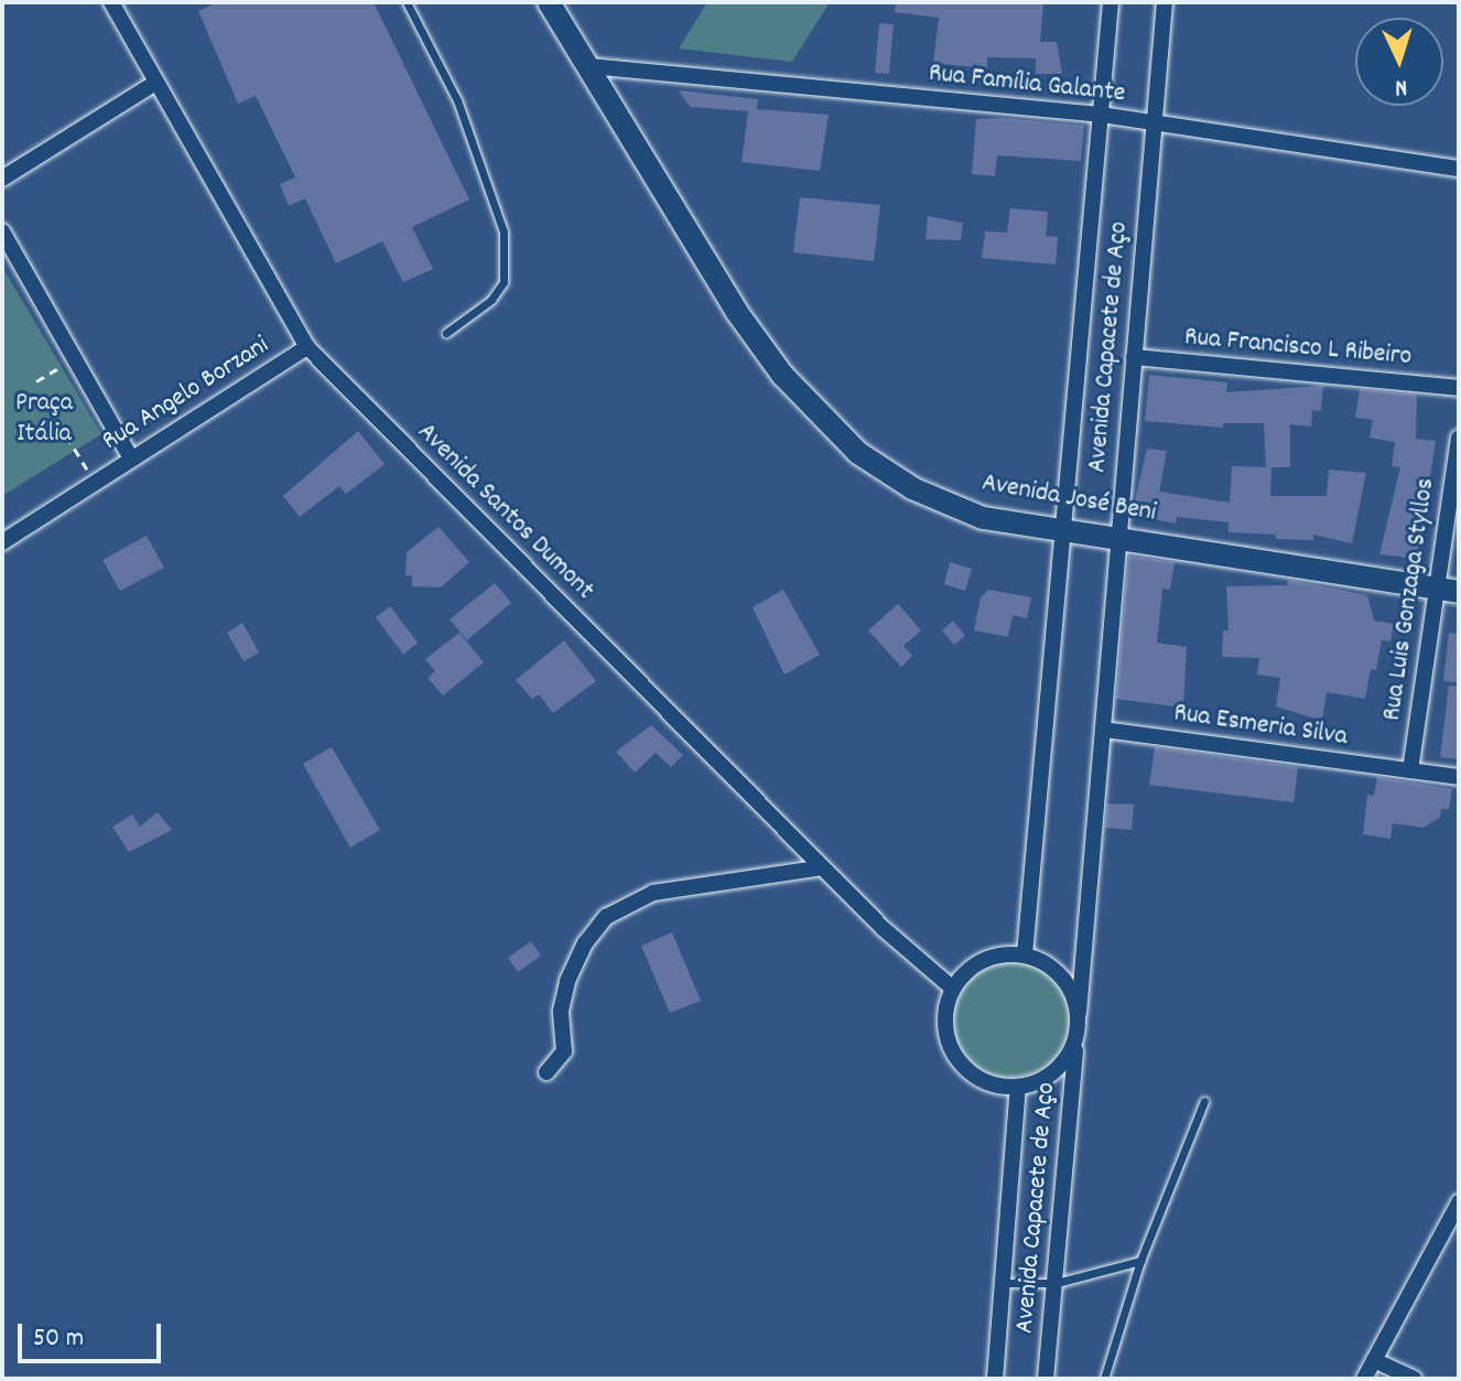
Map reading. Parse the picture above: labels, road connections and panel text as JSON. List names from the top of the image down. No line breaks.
{"streets":{"main road":["Avenida José Beni"],"street":["Rua Família Galante","Avenida Capacete de Aço","Rua Francisco L Ribeiro","Rua Angelo Borzani","Avenida Santos Dumont","Rua Luis Gonzaga Styllos","Rua Esmeria Silva"]},"crossings":[["Rua Família Galante","Avenida Capacete de Aço"],["Rua Família Galante","Avenida José Beni"],["Avenida Capacete de Aço","Rua Francisco L Ribeiro"],["Avenida Capacete de Aço","Avenida José Beni"],["Avenida Capacete de Aço","Avenida Santos Dumont"],["Avenida Capacete de Aço","Rua Esmeria Silva"],["Rua Angelo Borzani","Avenida Santos Dumont"],["Avenida José Beni","Rua Luis Gonzaga Styllos"],["Rua Luis Gonzaga Styllos","Rua Esmeria Silva"]],"parks":["Praça Itália"],"scale_bar":"50 m","north":"bottom"}
